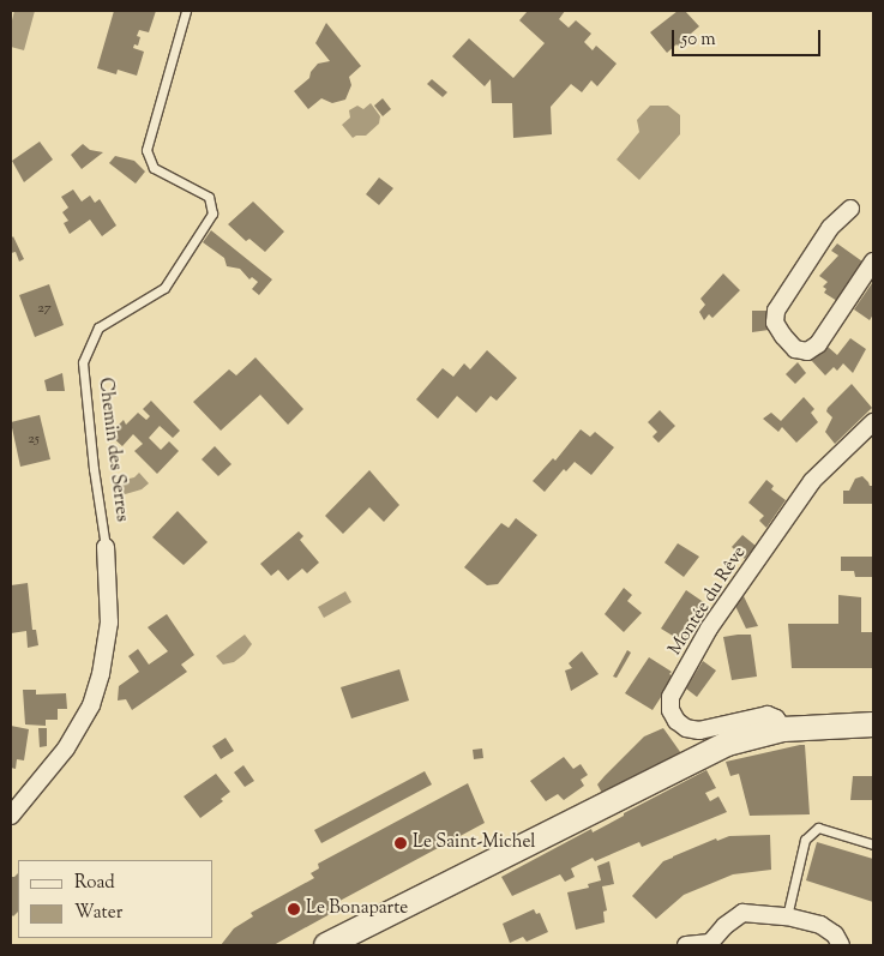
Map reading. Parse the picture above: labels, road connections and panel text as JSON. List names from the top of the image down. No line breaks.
{"streets":{"street":["Chemin des Serres","Montée du Rêve"]},"places":["Le Saint-Michel","Le Bonaparte"],"house_numbers":["27","25"],"legend":["Road","Water"],"scale_bar":"50 m"}
